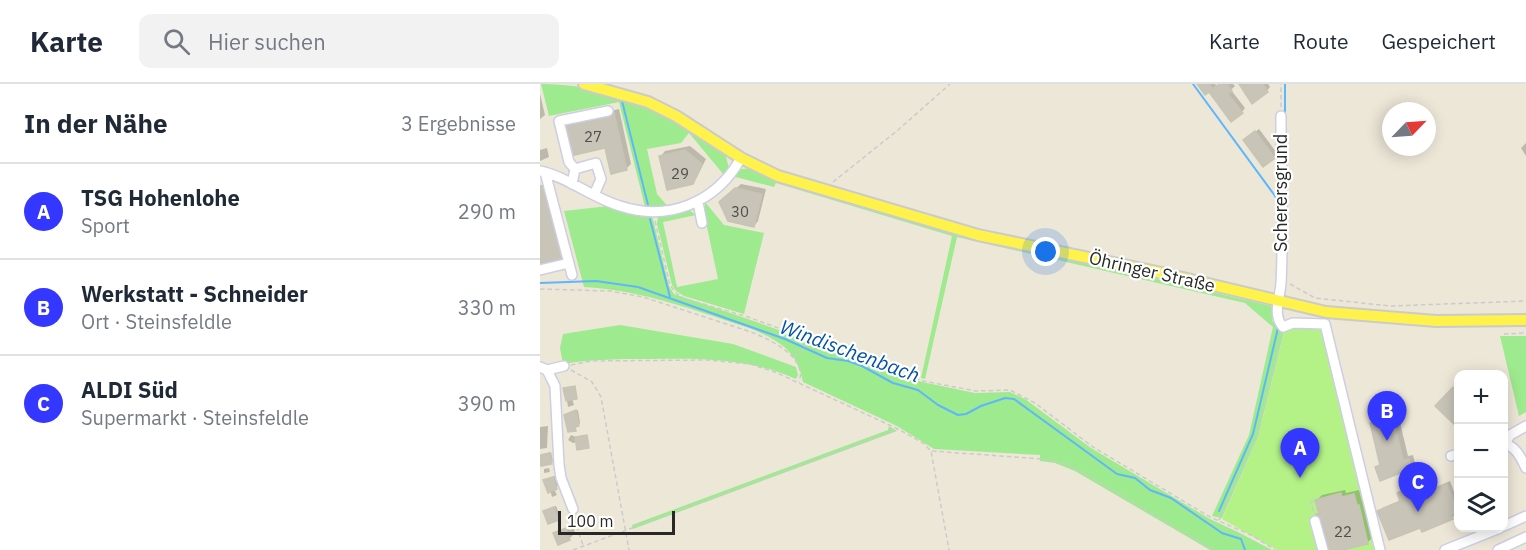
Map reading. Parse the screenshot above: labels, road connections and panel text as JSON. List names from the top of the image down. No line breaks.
{"streets":{"main road":["Öhringer Straße"],"street":["Scherersgrund"]},"crossings":[["Scherersgrund","Öhringer Straße"]],"water":["Windischenbach"],"house_numbers":["27","29","30","22"],"scale_bar":"100 m","north":"top right","page":{"header":"Karte","search":"Hier suchen","nav":["Karte","Route","Gespeichert"],"heading":["In der Nähe","3 Ergebnisse"],"list":[{"mark":"A","name":"TSG Hohenlohe","note":"Sport","value":"290 m"},{"mark":"B","name":"Werkstatt - Schneider","note":"Ort · Steinsfeldle","value":"330 m"},{"mark":"C","name":"ALDI Süd","note":"Supermarkt · Steinsfeldle","value":"390 m"}],"map_buttons":["+","−"],"pins":["B","A","C"],"scale":"100 m"}}
